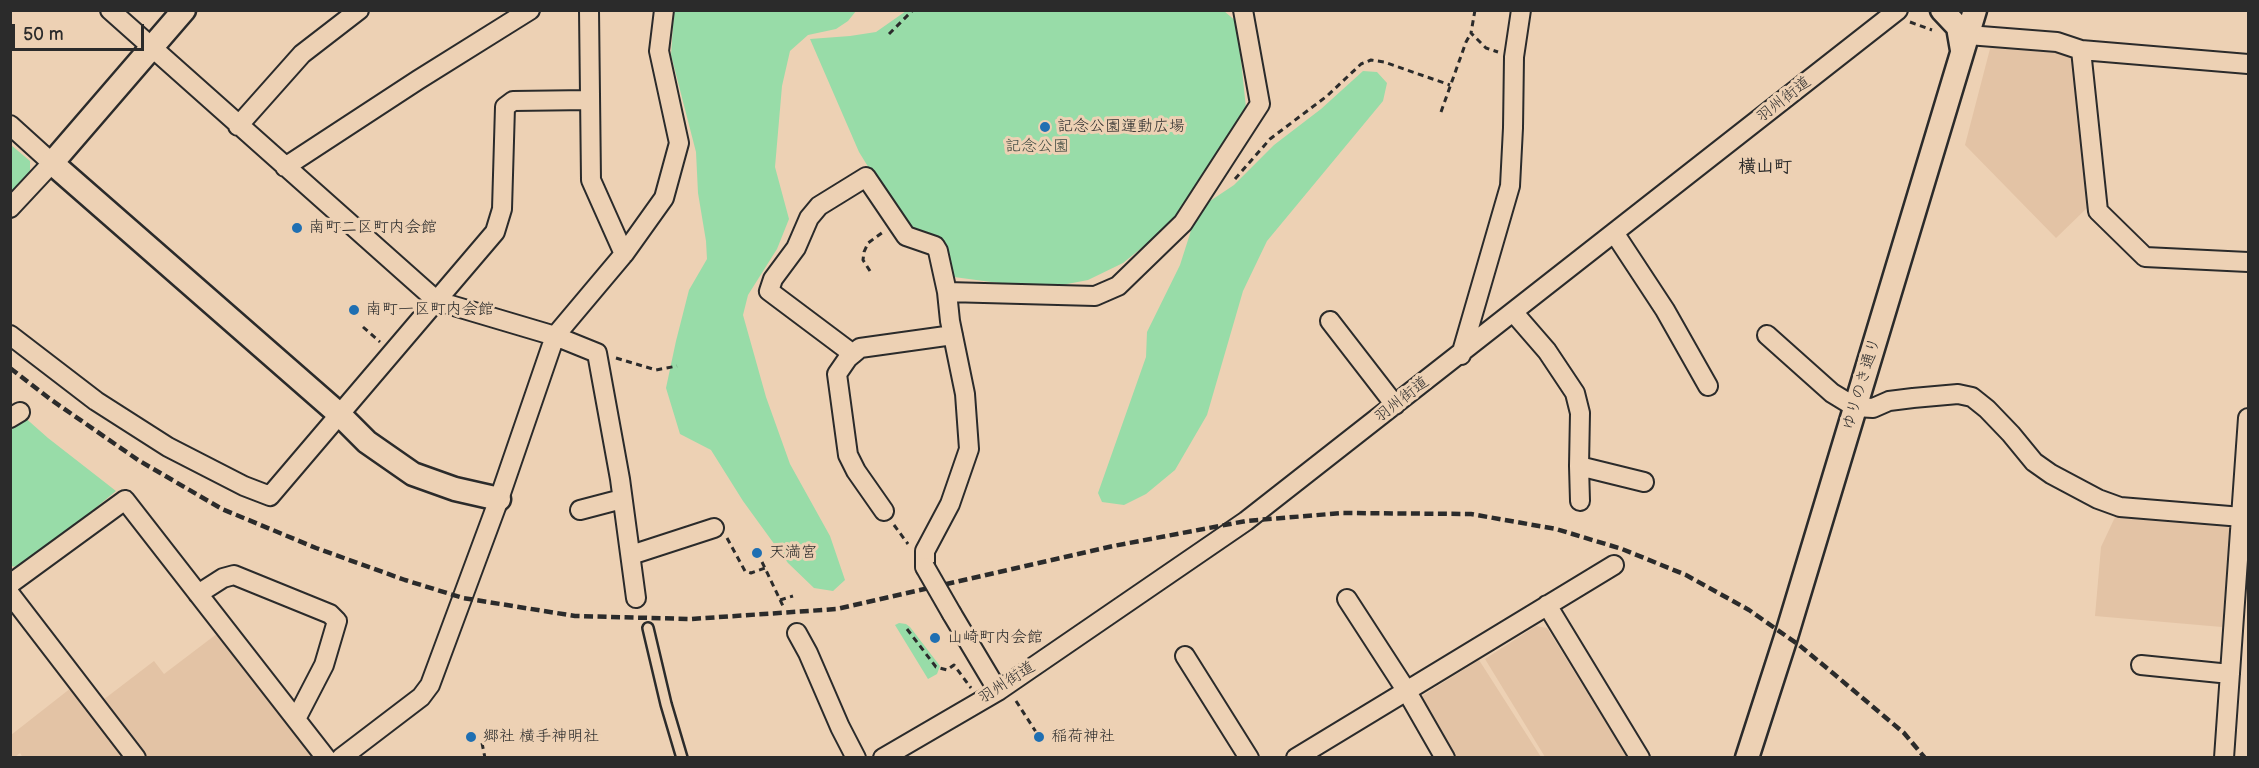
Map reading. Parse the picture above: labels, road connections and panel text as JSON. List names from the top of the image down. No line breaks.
{"streets":{"street":["羽州街道","ゆりのき通り"]},"districts":["横山町"],"parks":["記念公園"],"places":["記念公園運動広場","南町二区町内会館","南町一区町内会館","天満宮","山崎町内会館","郷社 横手神明社","稲荷神社"],"scale_bar":"50 m"}
